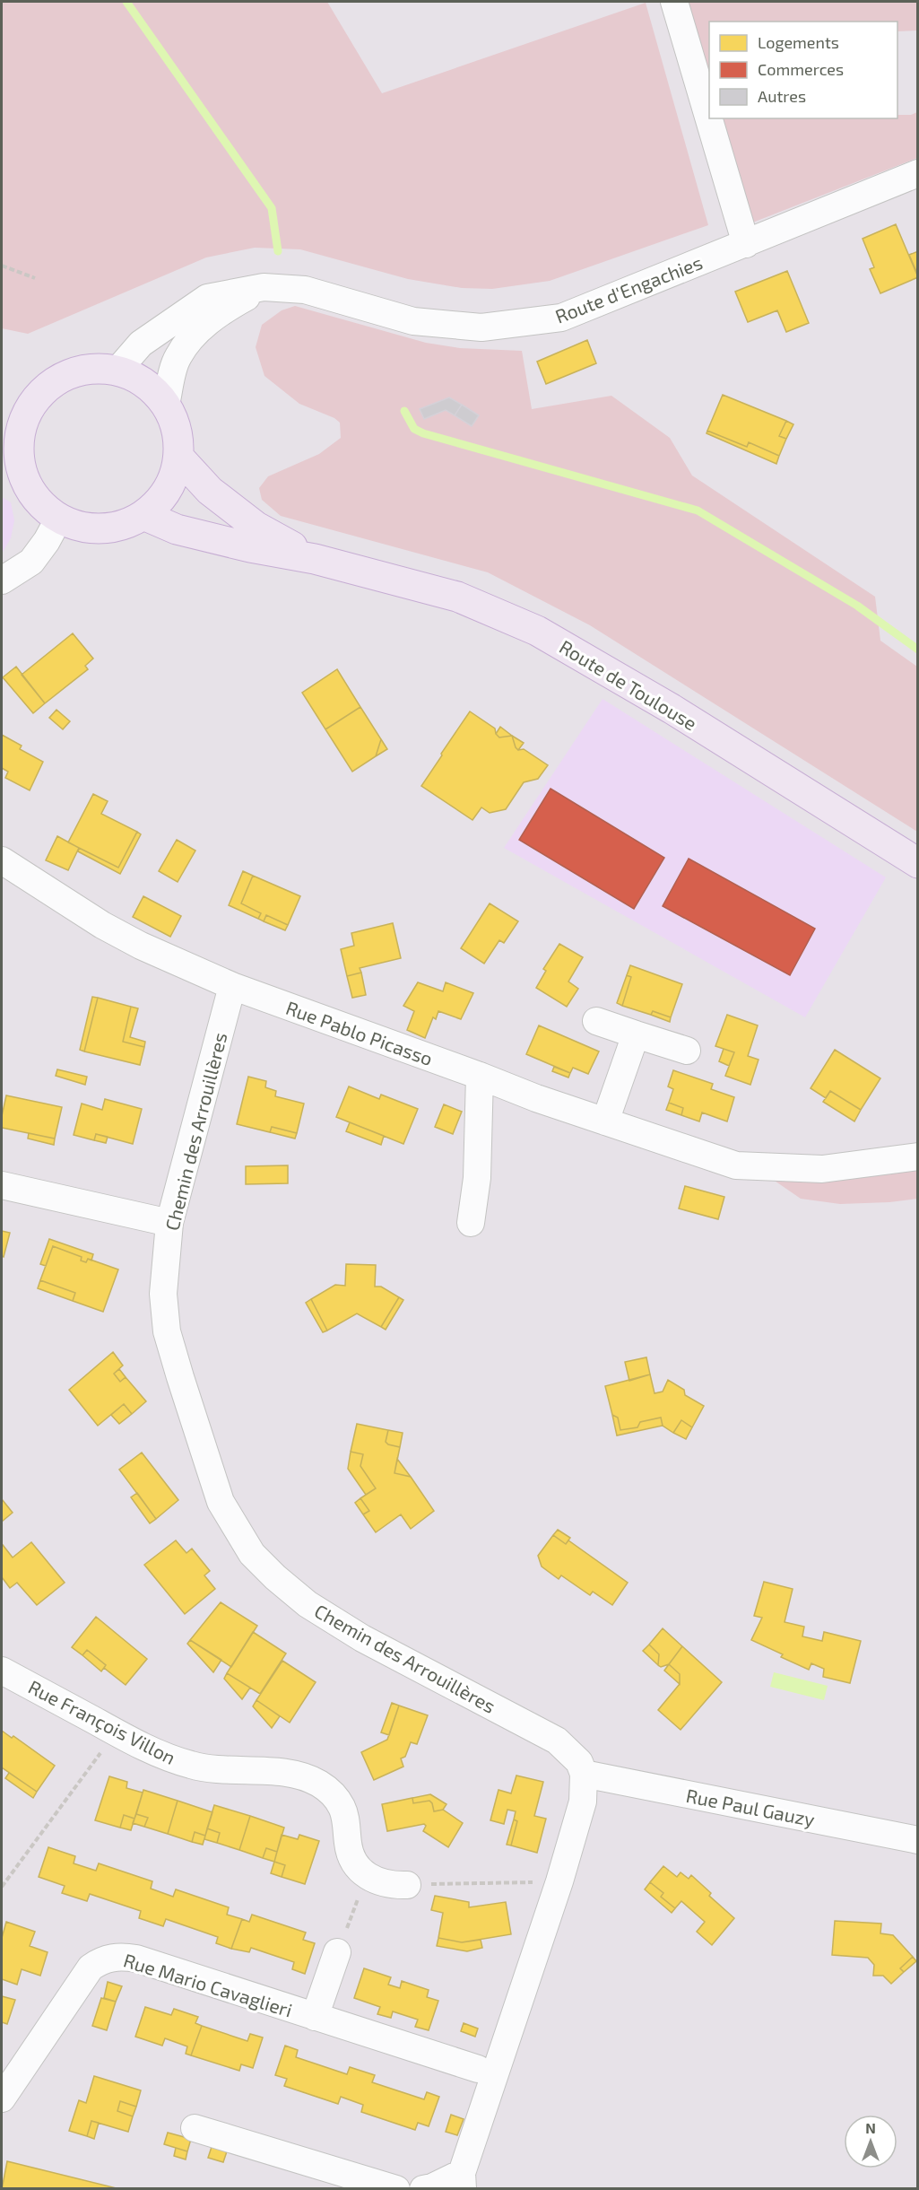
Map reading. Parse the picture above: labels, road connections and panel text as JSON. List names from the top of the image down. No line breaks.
{"streets":{"main road":["Route de Toulouse"],"street":["Route d'Engachies","Rue Pablo Picasso","Chemin des Arrouillères","Rue François Villon","Rue Paul Gauzy","Rue Mario Cavaglieri"]},"crossings":[["Route d'Engachies","Route de Toulouse"],["Rue Pablo Picasso","Chemin des Arrouillères"],["Chemin des Arrouillères","Rue Paul Gauzy"]],"legend":["Logements","Commerces","Autres"],"north":"top"}
